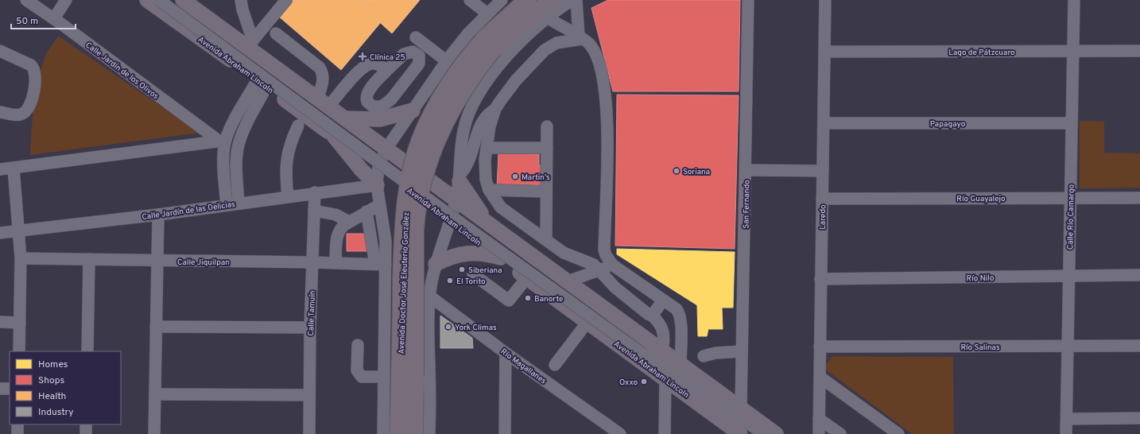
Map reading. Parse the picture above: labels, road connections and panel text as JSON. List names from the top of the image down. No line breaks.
{"streets":{"highway":["Avenida Doctor José Eleuterio González"],"main road":["Avenida Abraham Lincoln"],"street":["Lago de Pátzcuaro","Calle Jardín de los Olivos","Papagayo","Río Guayalejo","San Fernando","Calle Jardín de las Delicias","Laredo","Calle Río Camargo","Calle Jiquilpan","Río Nilo","Calle Tamuín","Río Salinas","Río Magallanes"]},"crossings":[["Lago de Pátzcuaro","Laredo"],["Lago de Pátzcuaro","Calle Río Camargo"],["Papagayo","Laredo"],["Papagayo","Calle Río Camargo"],["Río Guayalejo","Laredo"],["Río Guayalejo","Calle Río Camargo"],["Calle Jardín de las Delicias","Calle Tamuín"],["Laredo","Río Nilo"],["Laredo","Río Salinas"],["Calle Río Camargo","Río Nilo"],["Calle Río Camargo","Río Salinas"],["Calle Jiquilpan","Calle Tamuín"]],"places":{"health":["Clínica 25"],"other":["Soriana","Martin's","Siberiana","El Torito","Banorte","York Climas","Oxxo"]},"legend":["Homes","Shops","Health","Industry"],"scale_bar":"50 m"}
